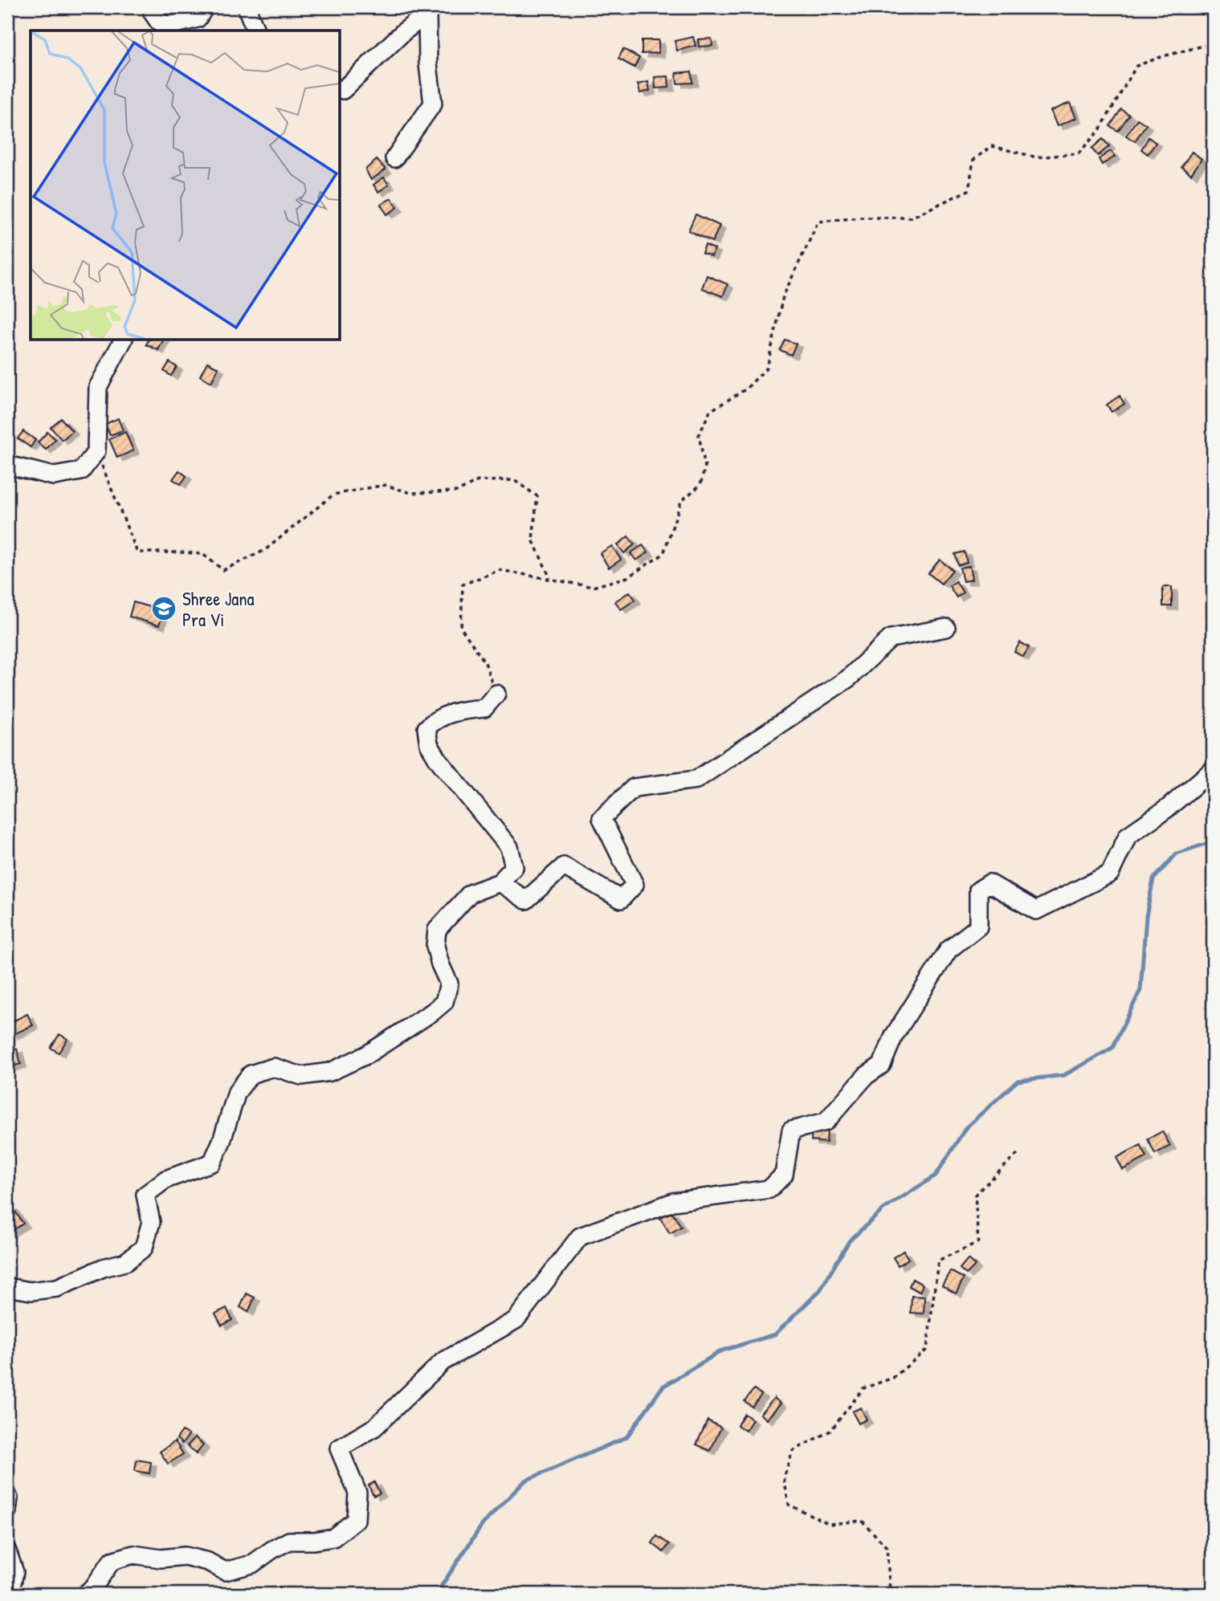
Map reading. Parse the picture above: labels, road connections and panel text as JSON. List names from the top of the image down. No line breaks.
{"places":{"school or university":["Shree Jana Pra Vi"]}}
